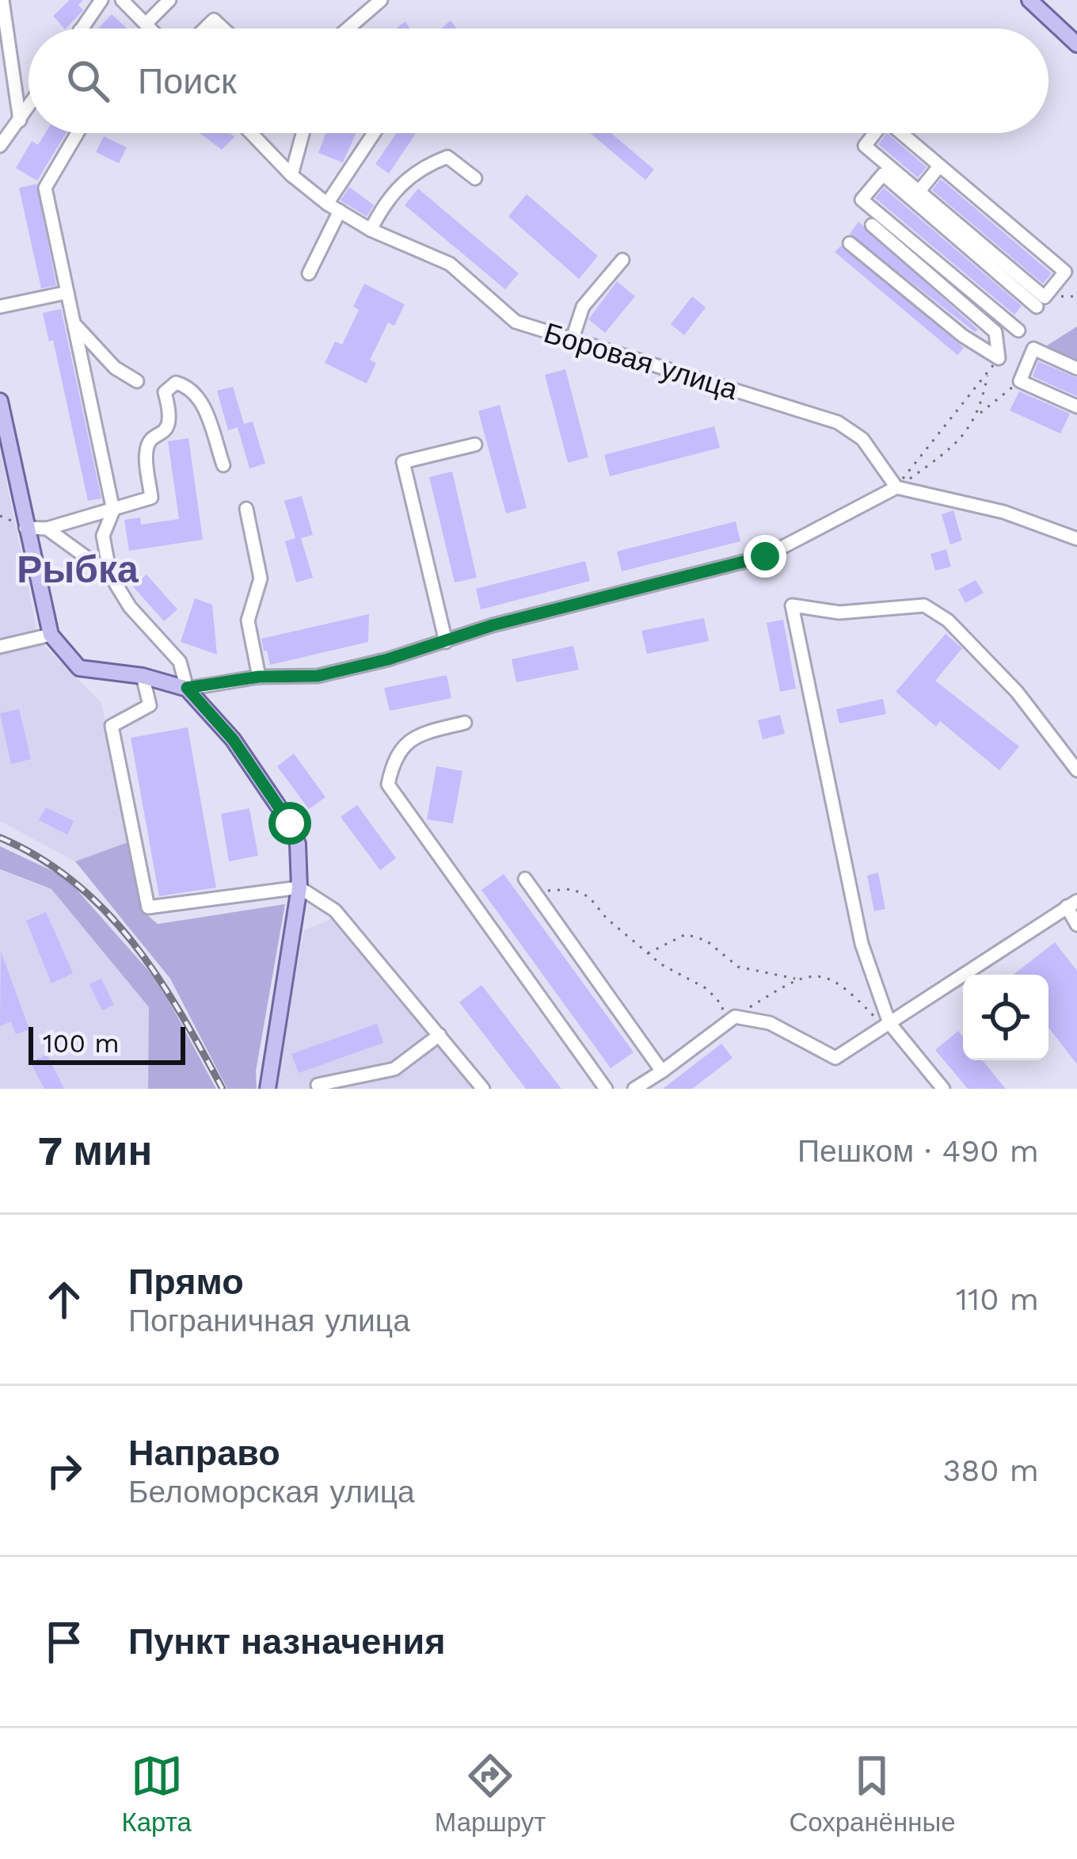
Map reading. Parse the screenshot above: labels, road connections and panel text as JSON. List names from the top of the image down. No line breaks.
{"streets":{"street":["Боровая улица"]},"districts":["Рыбка"],"scale_bar":"100 m","page":{"search":"Поиск","scale":"100 m","heading":["7 мин","Пешком · 490 m"],"list":[["Прямо","Пограничная улица","110 m"],["Направо","Беломорская улица","380 m"],"Пункт назначения"],"nav":["Карта","Маршрут","Сохранённые"]}}
